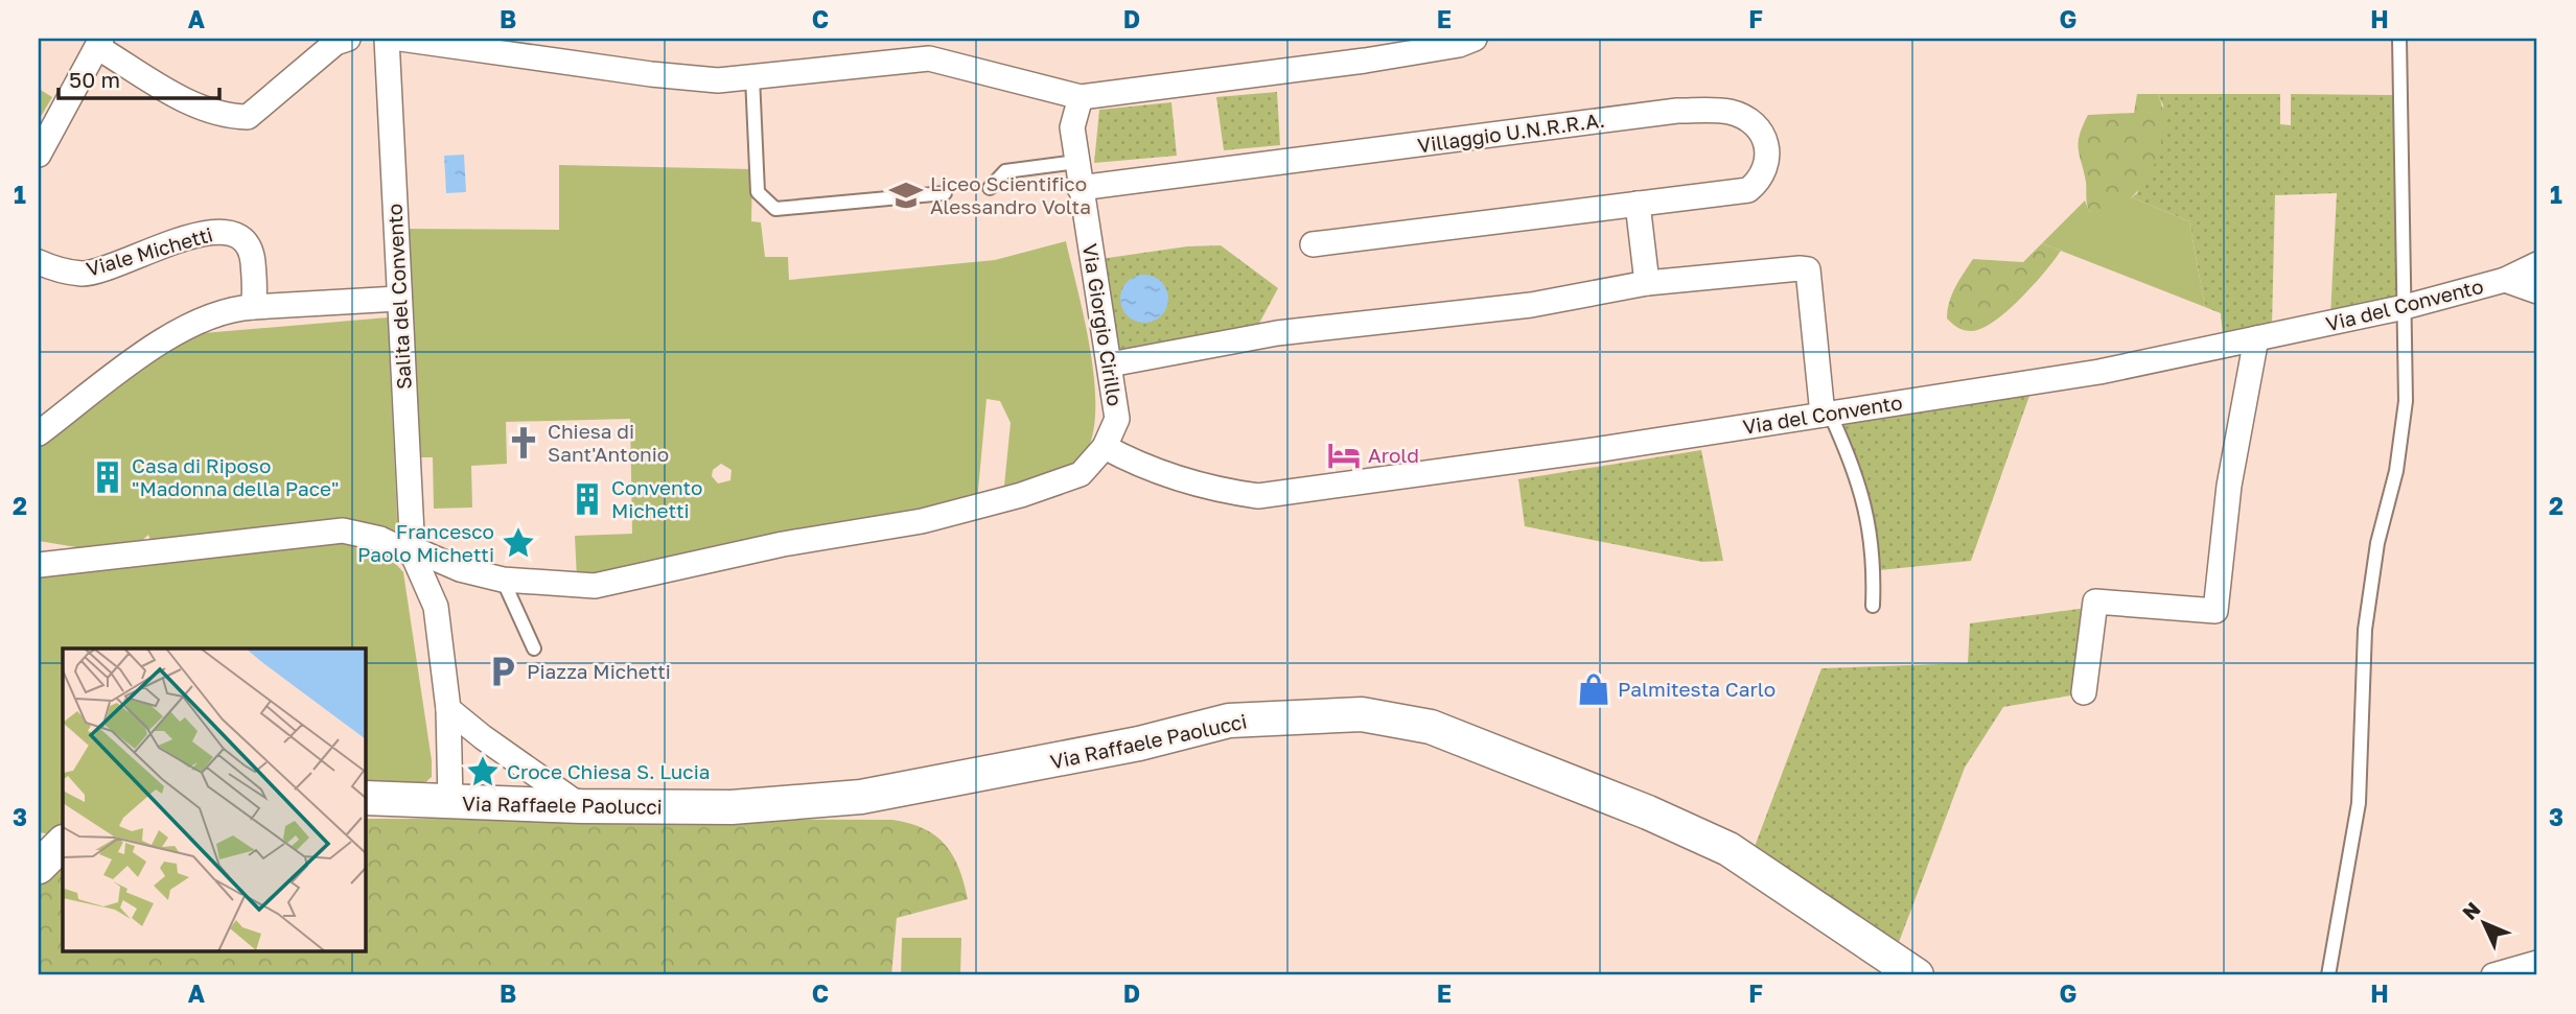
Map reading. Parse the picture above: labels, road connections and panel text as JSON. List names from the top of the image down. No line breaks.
{"streets":{"main road":["Via Raffaele Paolucci"],"street":["Villaggio U.N.R.R.A.","Viale Michetti","Salita del Convento","Via del Convento","Via Giorgio Cirillo"]},"crossings":[["Villaggio U.N.R.R.A.","Via Giorgio Cirillo"],["Salita del Convento","Via Giorgio Cirillo"],["Via del Convento","Via Giorgio Cirillo"]],"places":{"school or university":["Liceo Scientifico Alessandro Volta"],"church":["Chiesa di Sant'Antonio"],"hotel":["Arold"],"building":["Casa di Riposo \"Madonna della Pace\"","Convento Michetti"],"place":["Francesco Paolo Michetti","Croce Chiesa S. Lucia"],"parking":["Piazza Michetti"],"shop":["Palmitesta Carlo"]},"scale_bar":"50 m","north":"top left","grid":{"columns":["A","B","C","D","E","F","G","H"],"rows":["1","2","3"]}}
